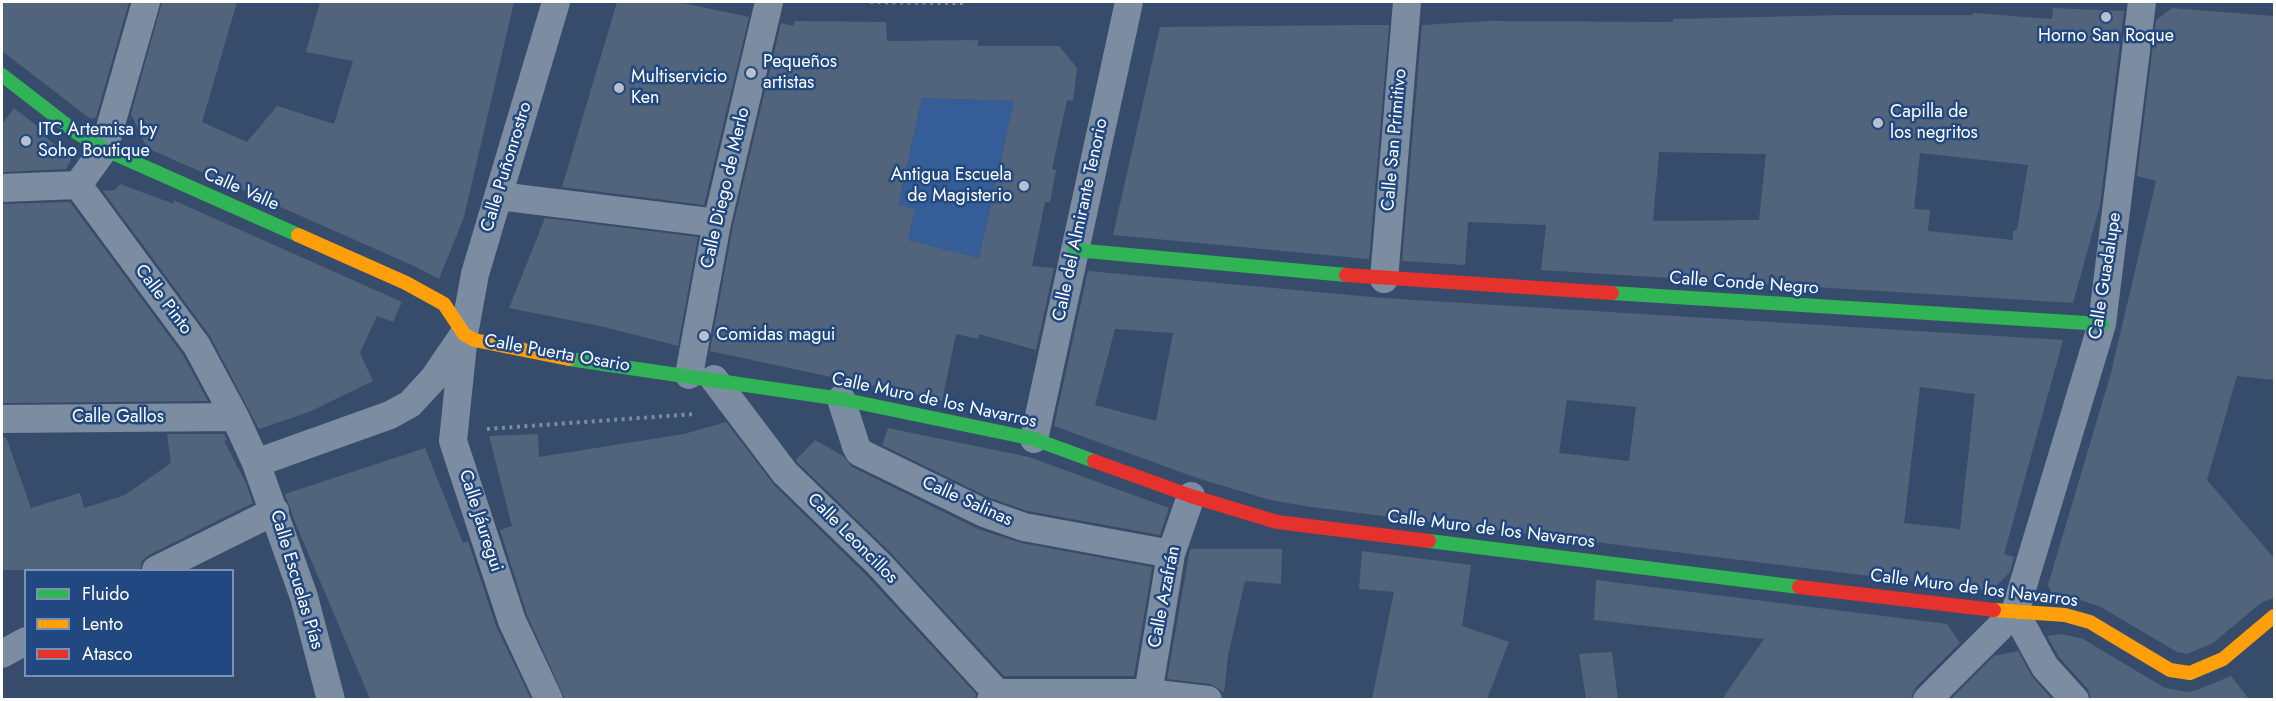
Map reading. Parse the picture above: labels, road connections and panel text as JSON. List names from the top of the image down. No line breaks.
{"streets":{"street":["Calle San Primitivo","Calle Puñonrostro","Calle Diego de Merlo","Calle Valle","Calle del Almirante Tenorio","Calle Guadalupe","Calle Conde Negro","Calle Pinto","Calle Puerta Osario","Calle Muro de los Navarros","Calle Gallos","Calle Salinas","Calle Jáuregui","Calle Leoncillos","Calle Escuelas Pías","Calle Azafrán"]},"crossings":[["Calle San Primitivo","Calle Conde Negro"],["Calle Puñonrostro","Calle Valle"],["Calle Puñonrostro","Calle Puerta Osario"],["Calle Puñonrostro","Calle Jáuregui"],["Calle Diego de Merlo","Calle Puerta Osario"],["Calle Diego de Merlo","Calle Muro de los Navarros"],["Calle Diego de Merlo","Calle Leoncillos"],["Calle Valle","Calle Puerta Osario"],["Calle Valle","Calle Jáuregui"],["Calle del Almirante Tenorio","Calle Conde Negro"],["Calle del Almirante Tenorio","Calle Muro de los Navarros"],["Calle Guadalupe","Calle Conde Negro"],["Calle Guadalupe","Calle Muro de los Navarros"],["Calle Pinto","Calle Puerta Osario"],["Calle Pinto","Calle Gallos"],["Calle Pinto","Calle Escuelas Pías"],["Calle Puerta Osario","Calle Muro de los Navarros"],["Calle Puerta Osario","Calle Jáuregui"],["Calle Puerta Osario","Calle Leoncillos"],["Calle Puerta Osario","Calle Escuelas Pías"],["Calle Muro de los Navarros","Calle Salinas"],["Calle Muro de los Navarros","Calle Leoncillos"],["Calle Muro de los Navarros","Calle Azafrán"],["Calle Salinas","Calle Azafrán"]],"places":["Horno San Roque","Pequeños artistas","Multiservicio Ken","Capilla de los negritos","ITC Artemisa by Soho Boutique","Antigua Escuela de Magisterio","Comidas magui"],"legend":["Fluido","Lento","Atasco"]}
